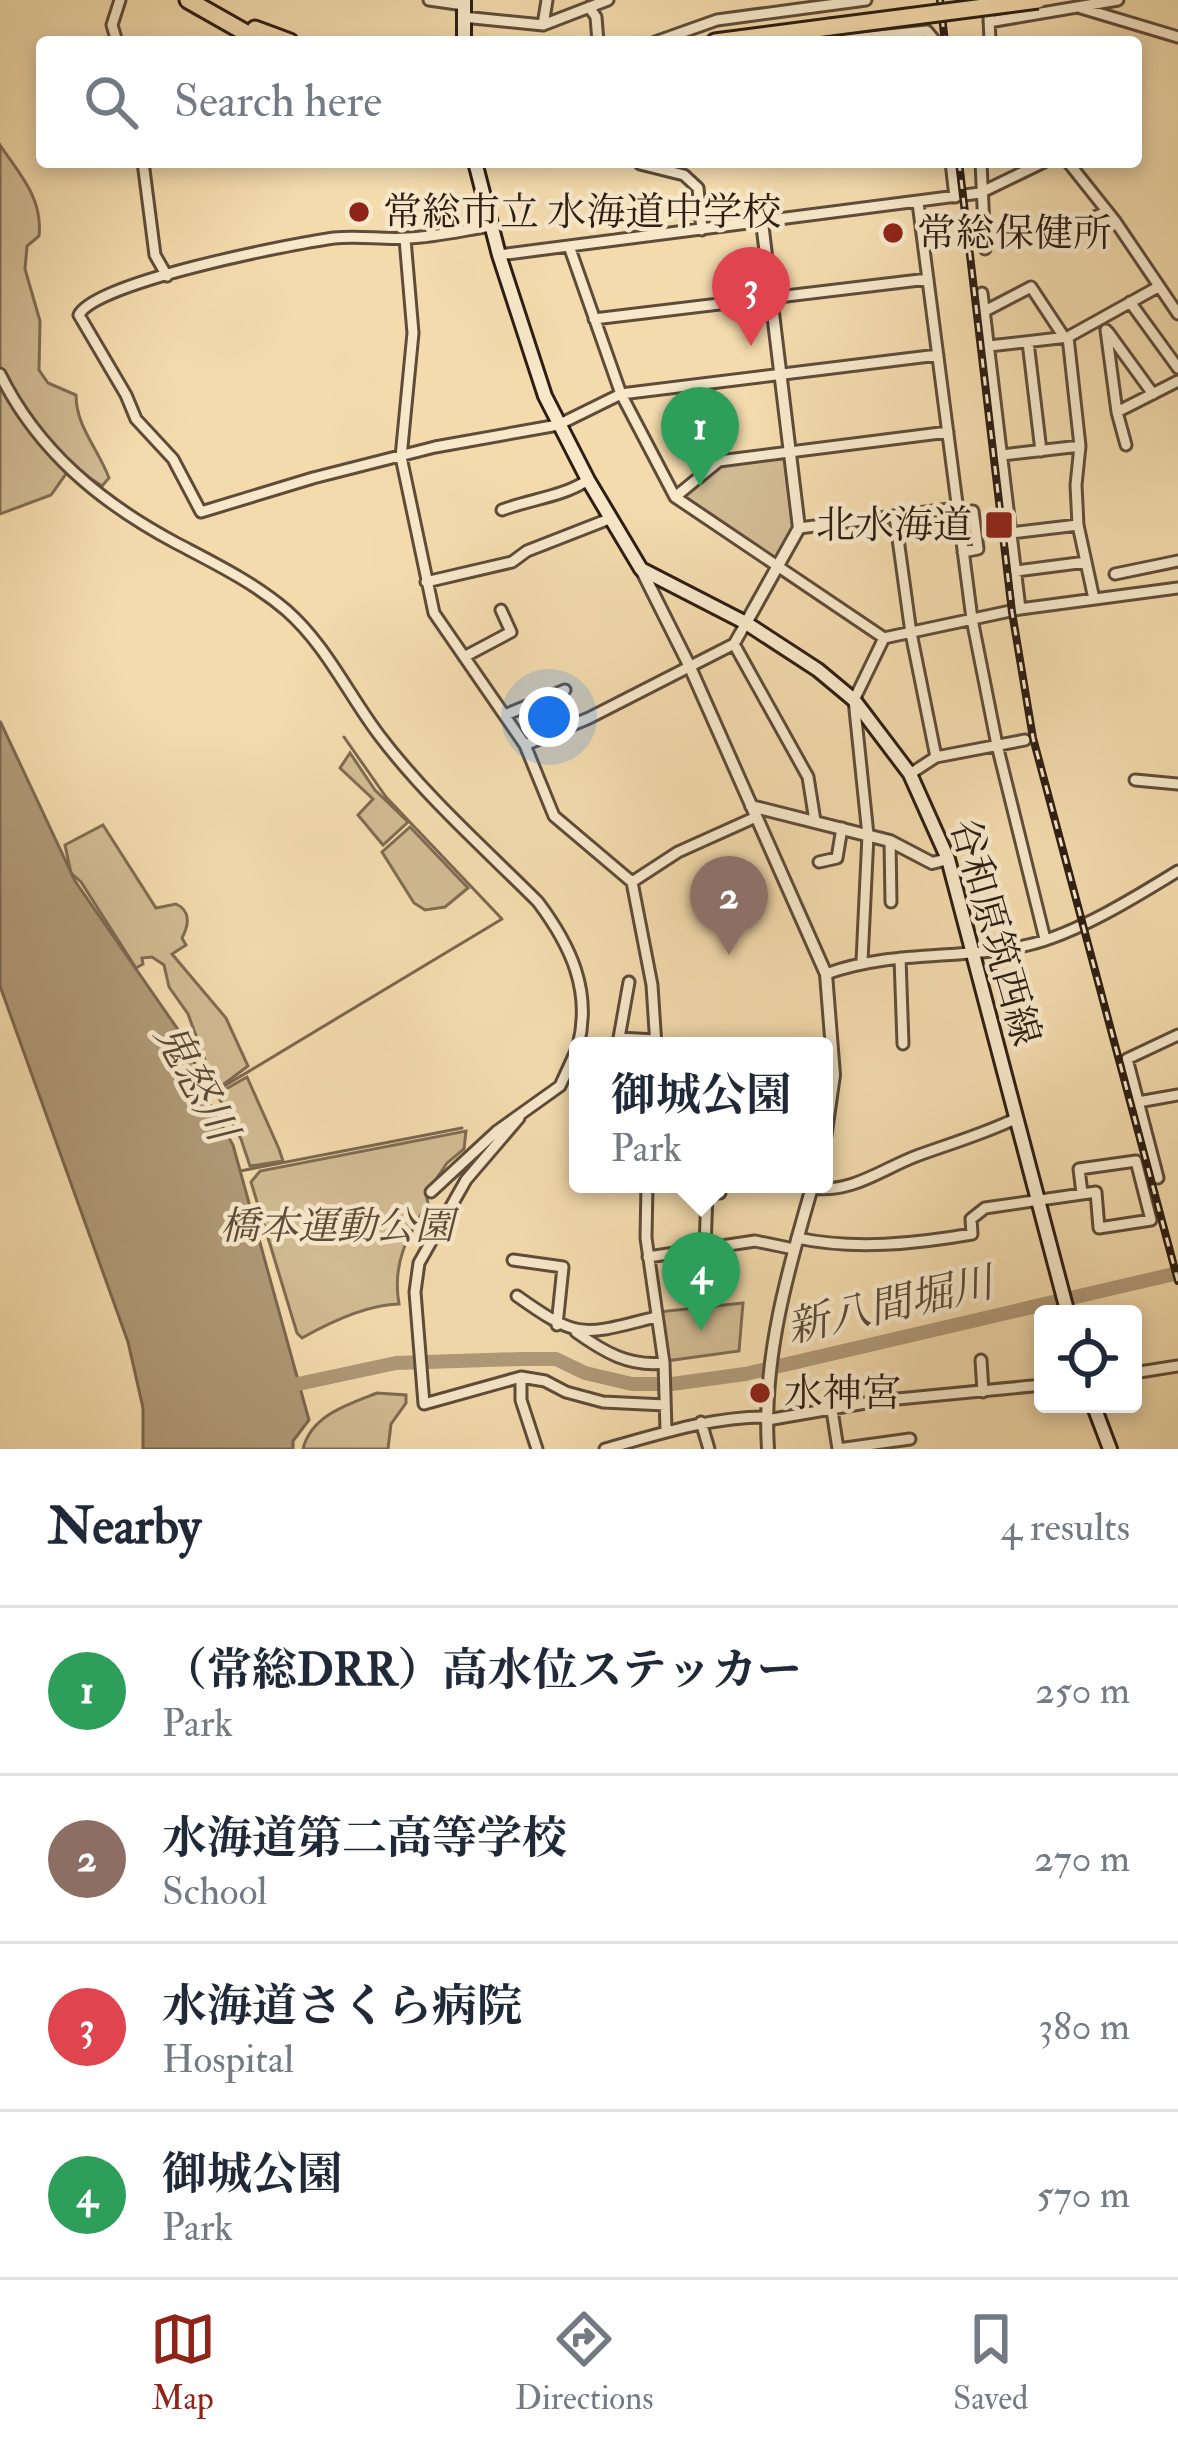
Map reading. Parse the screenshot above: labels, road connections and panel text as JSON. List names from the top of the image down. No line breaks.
{"streets":{"main road":["谷和原筑西線"]},"water":["鬼怒川","新八間堀川"],"parks":["橋本運動公園"],"places":{"other":["常総市立 水海道中学校","常総保健所","水神宮"],"transit":["北水海道"]},"page":{"search":"Search here","pins":["3","1","2","4"],"popup":["御城公園","Park"],"heading":["Nearby","4 results"],"list":[{"mark":"1","name":"（常総DRR）高水位ステッカー","note":"Park","value":"250 m"},{"mark":"2","name":"水海道第二高等学校","note":"School","value":"270 m"},{"mark":"3","name":"水海道さくら病院","note":"Hospital","value":"380 m"},{"mark":"4","name":"御城公園","note":"Park","value":"570 m"}],"nav":["Map","Directions","Saved"]}}
